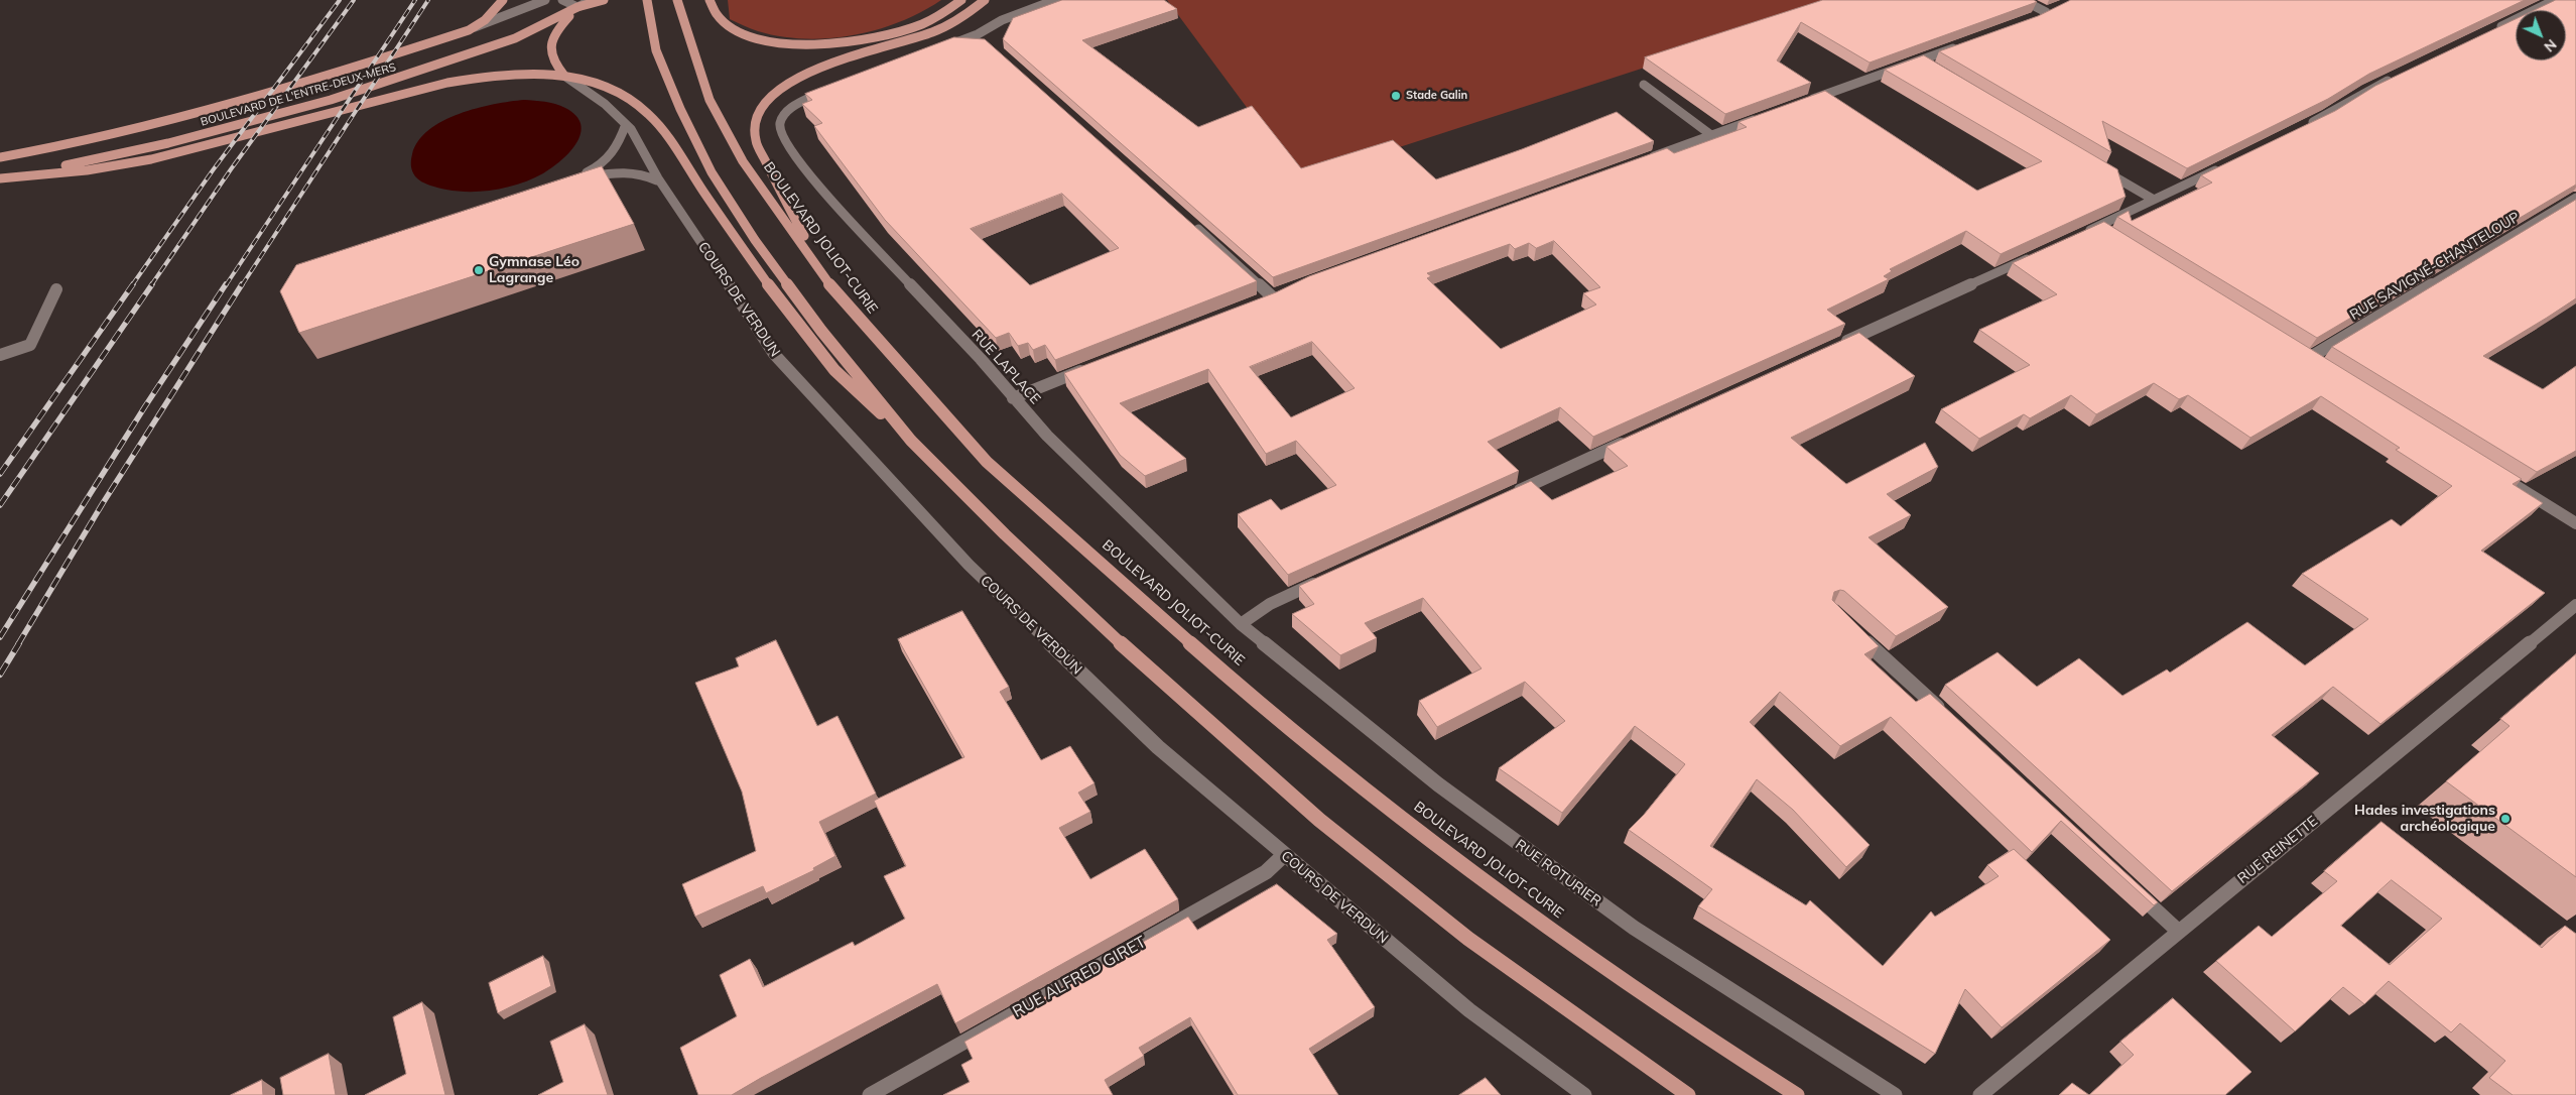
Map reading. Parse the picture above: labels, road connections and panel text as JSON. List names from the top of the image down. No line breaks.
{"streets":{"main road":["BOULEVARD DE L'ENTRE-DEUX-MERS","BOULEVARD JOLIOT-CURIE"],"street":["RUE SAVIGNÉ-CHANTELOUP","COURS DE VERDUN","RUE LAPLACE","RUE REINETTE","RUE ROTURIER","RUE ALFRED GIRET"]},"crossings":[["COURS DE VERDUN","RUE ALFRED GIRET"],["RUE LAPLACE","RUE ROTURIER"]],"places":["Stade Galin","Gymnase Léo Lagrange","Hades investigations archéologique"],"north":"bottom right"}
